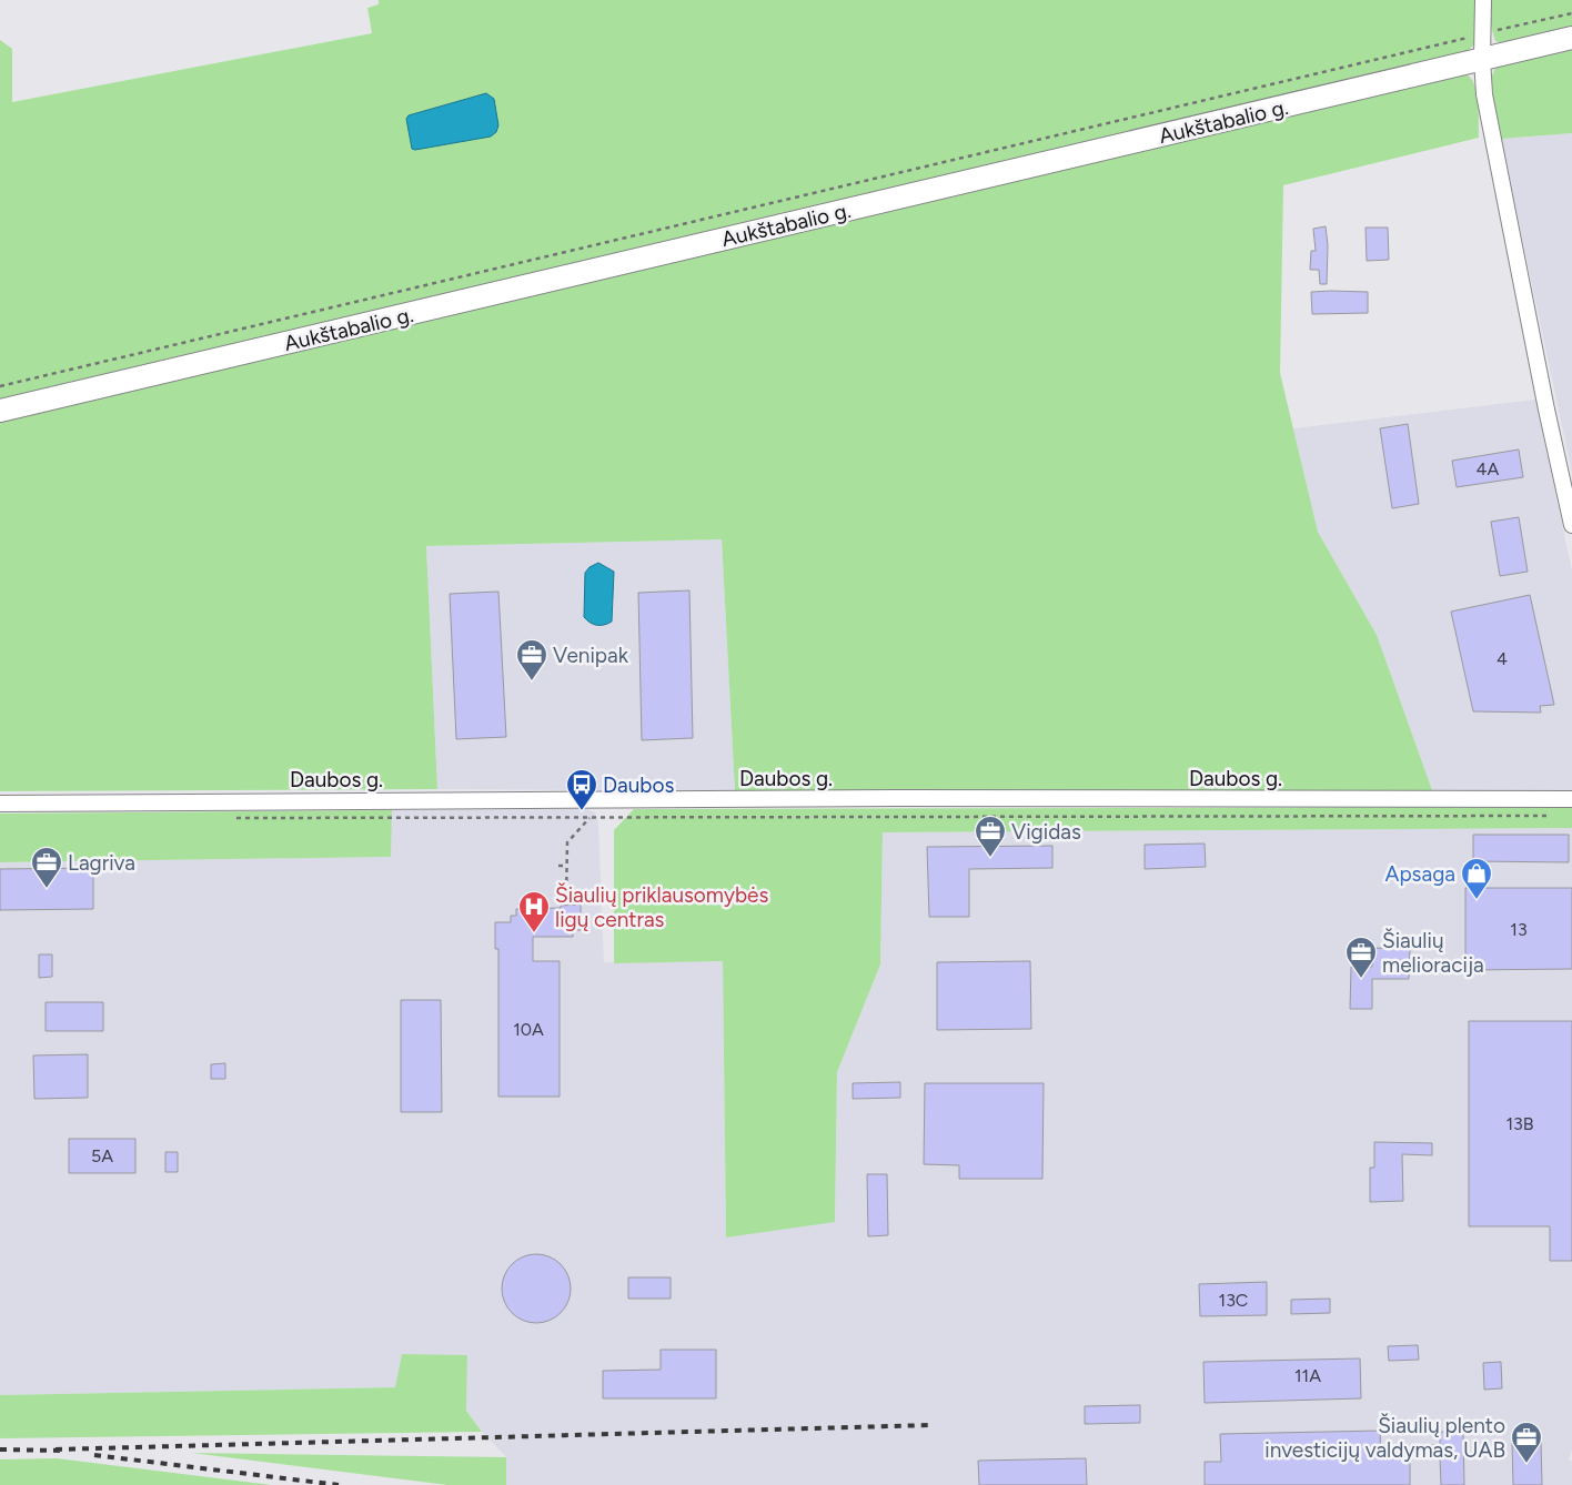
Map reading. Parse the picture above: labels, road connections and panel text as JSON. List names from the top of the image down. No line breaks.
{"streets":{"main road":["Aukštabalio g."],"street":["Daubos g."]},"places":{"office":["Venipak","Vigidas","Lagriva","Šiaulių melioracija","Šiaulių plento investicijų valdymas, UAB"],"bus stop":["Daubos"],"shop":["Apsaga"],"hospital":["Šiaulių priklausomybės ligų centras"]},"house_numbers":["4A","4","13","10A","13B","5A","13C","11A"]}
